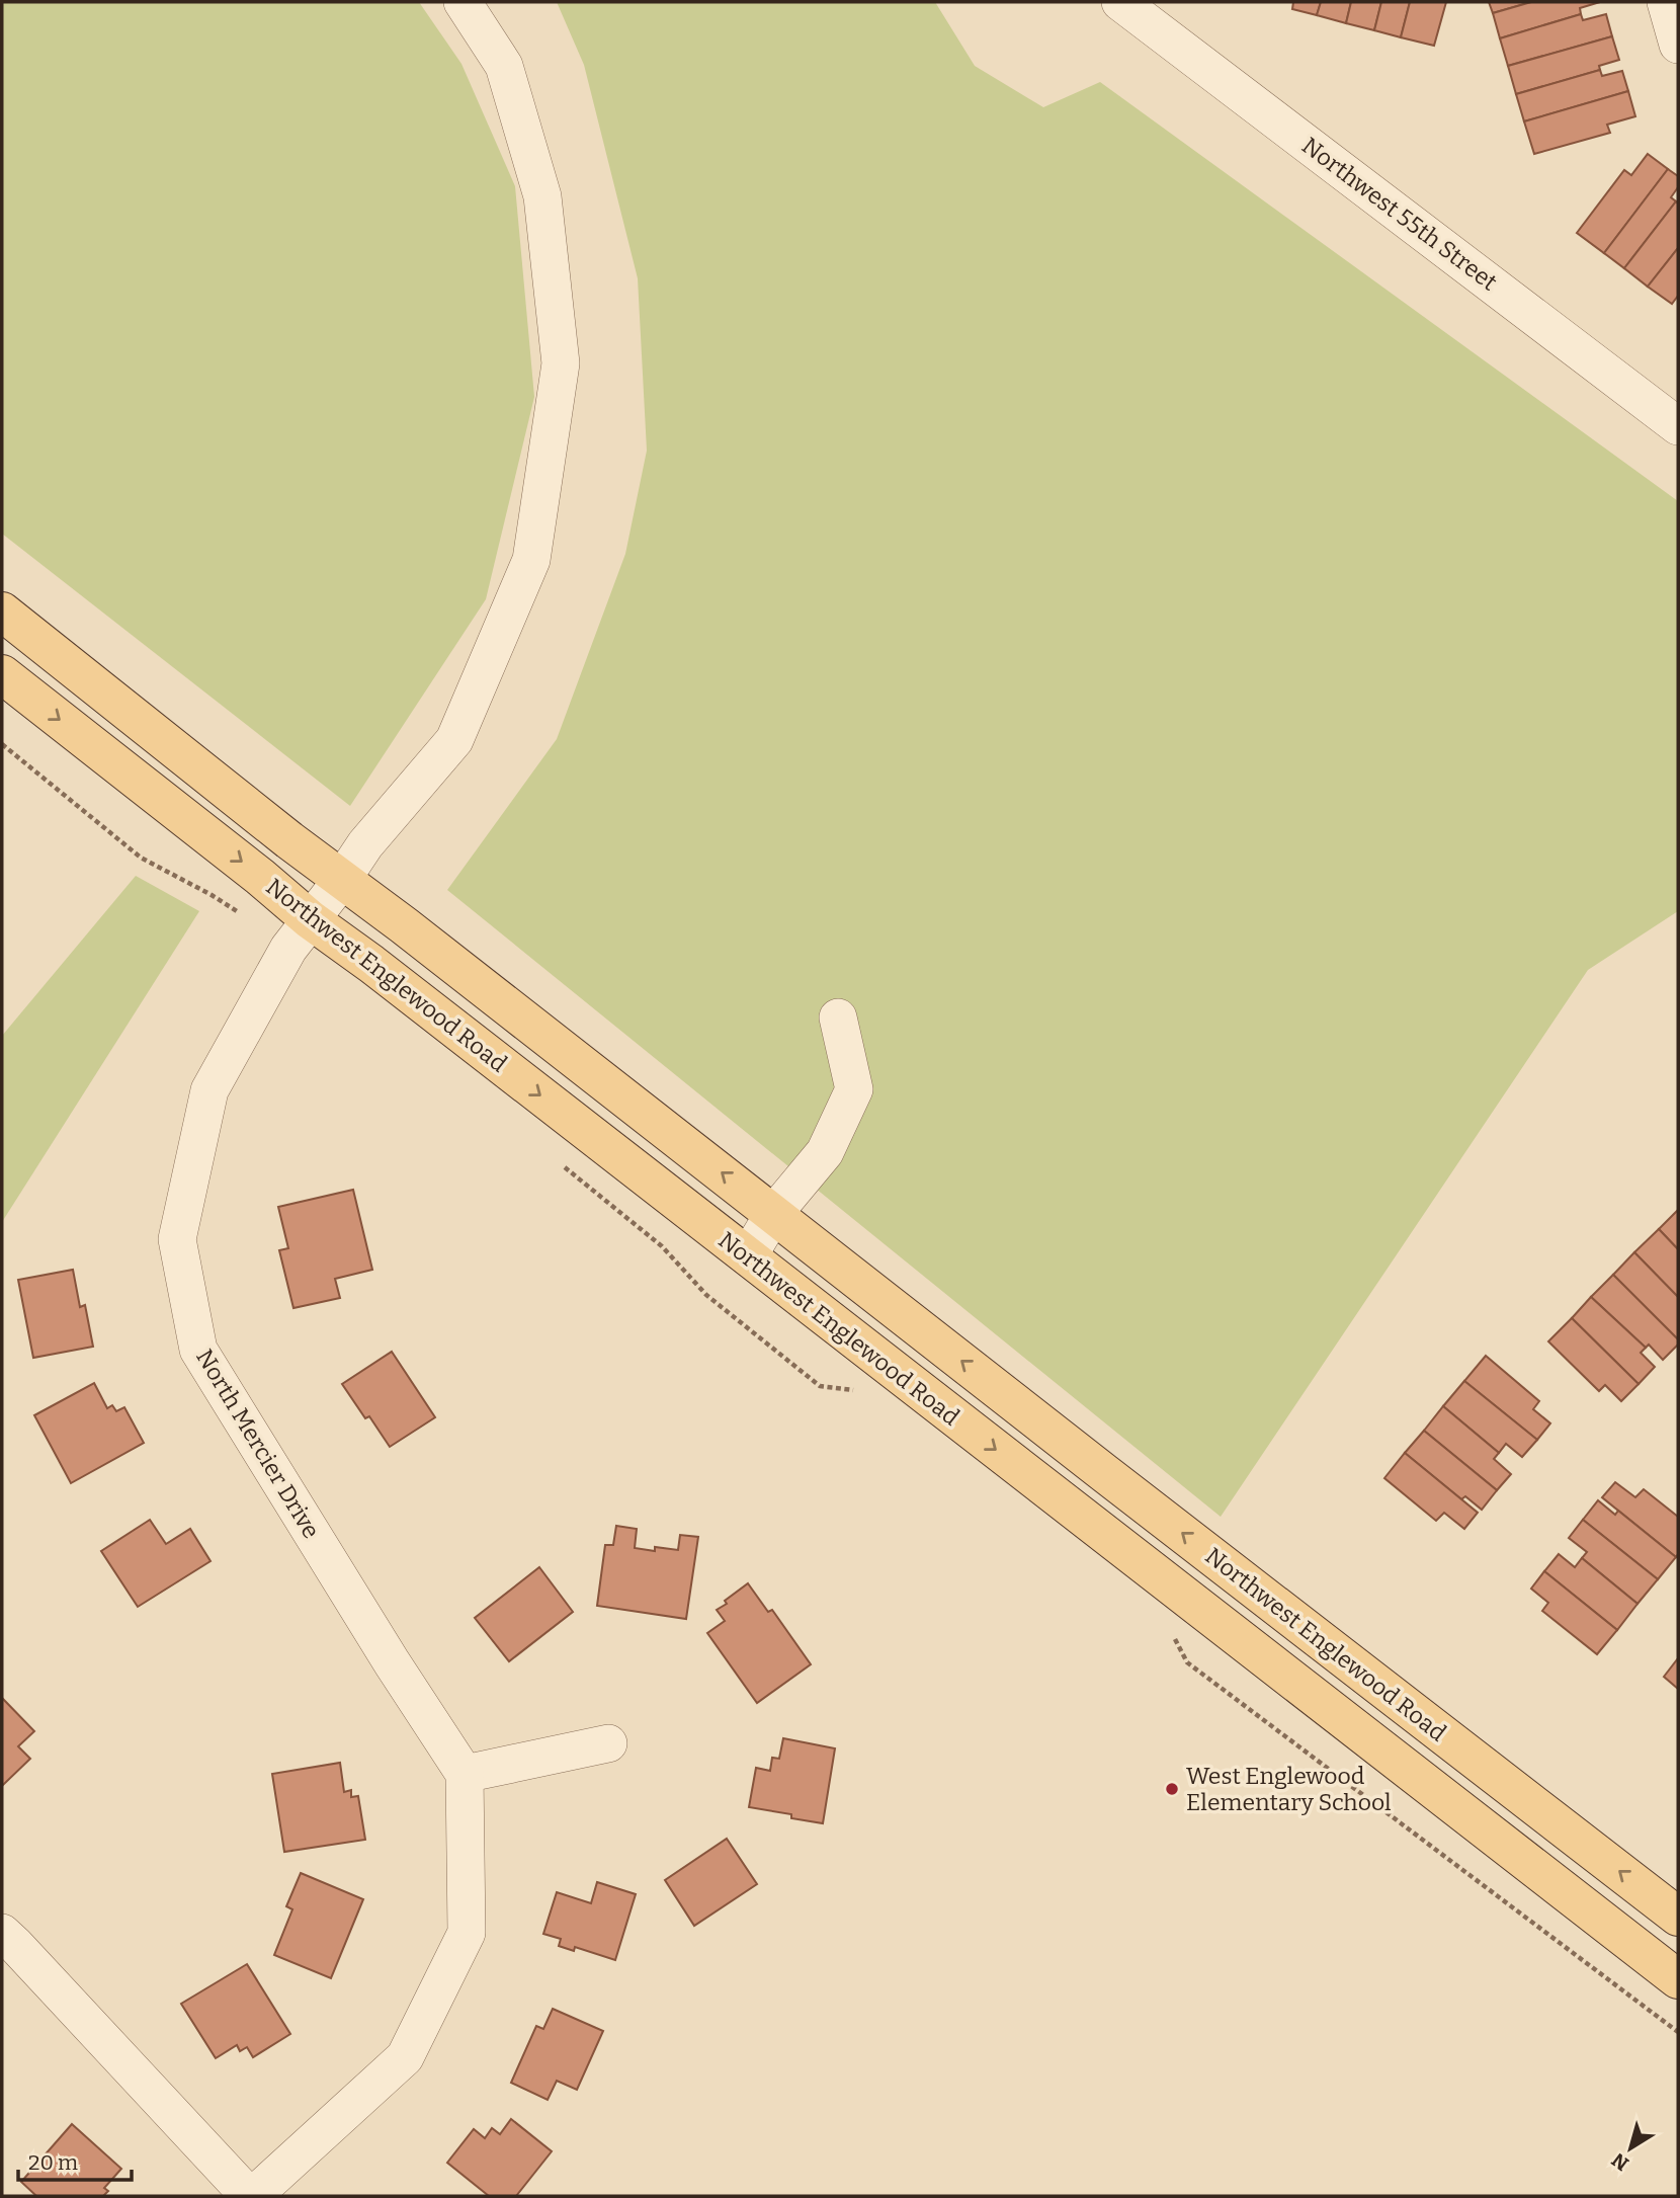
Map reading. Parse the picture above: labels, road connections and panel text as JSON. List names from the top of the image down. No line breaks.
{"streets":{"main road":["Northwest Englewood Road"],"street":["Northwest 55th Street","North Mercier Drive"]},"crossings":[["Northwest Englewood Road","North Mercier Drive"]],"places":["West Englewood Elementary School"],"scale_bar":"20 m","north":"bottom left"}
